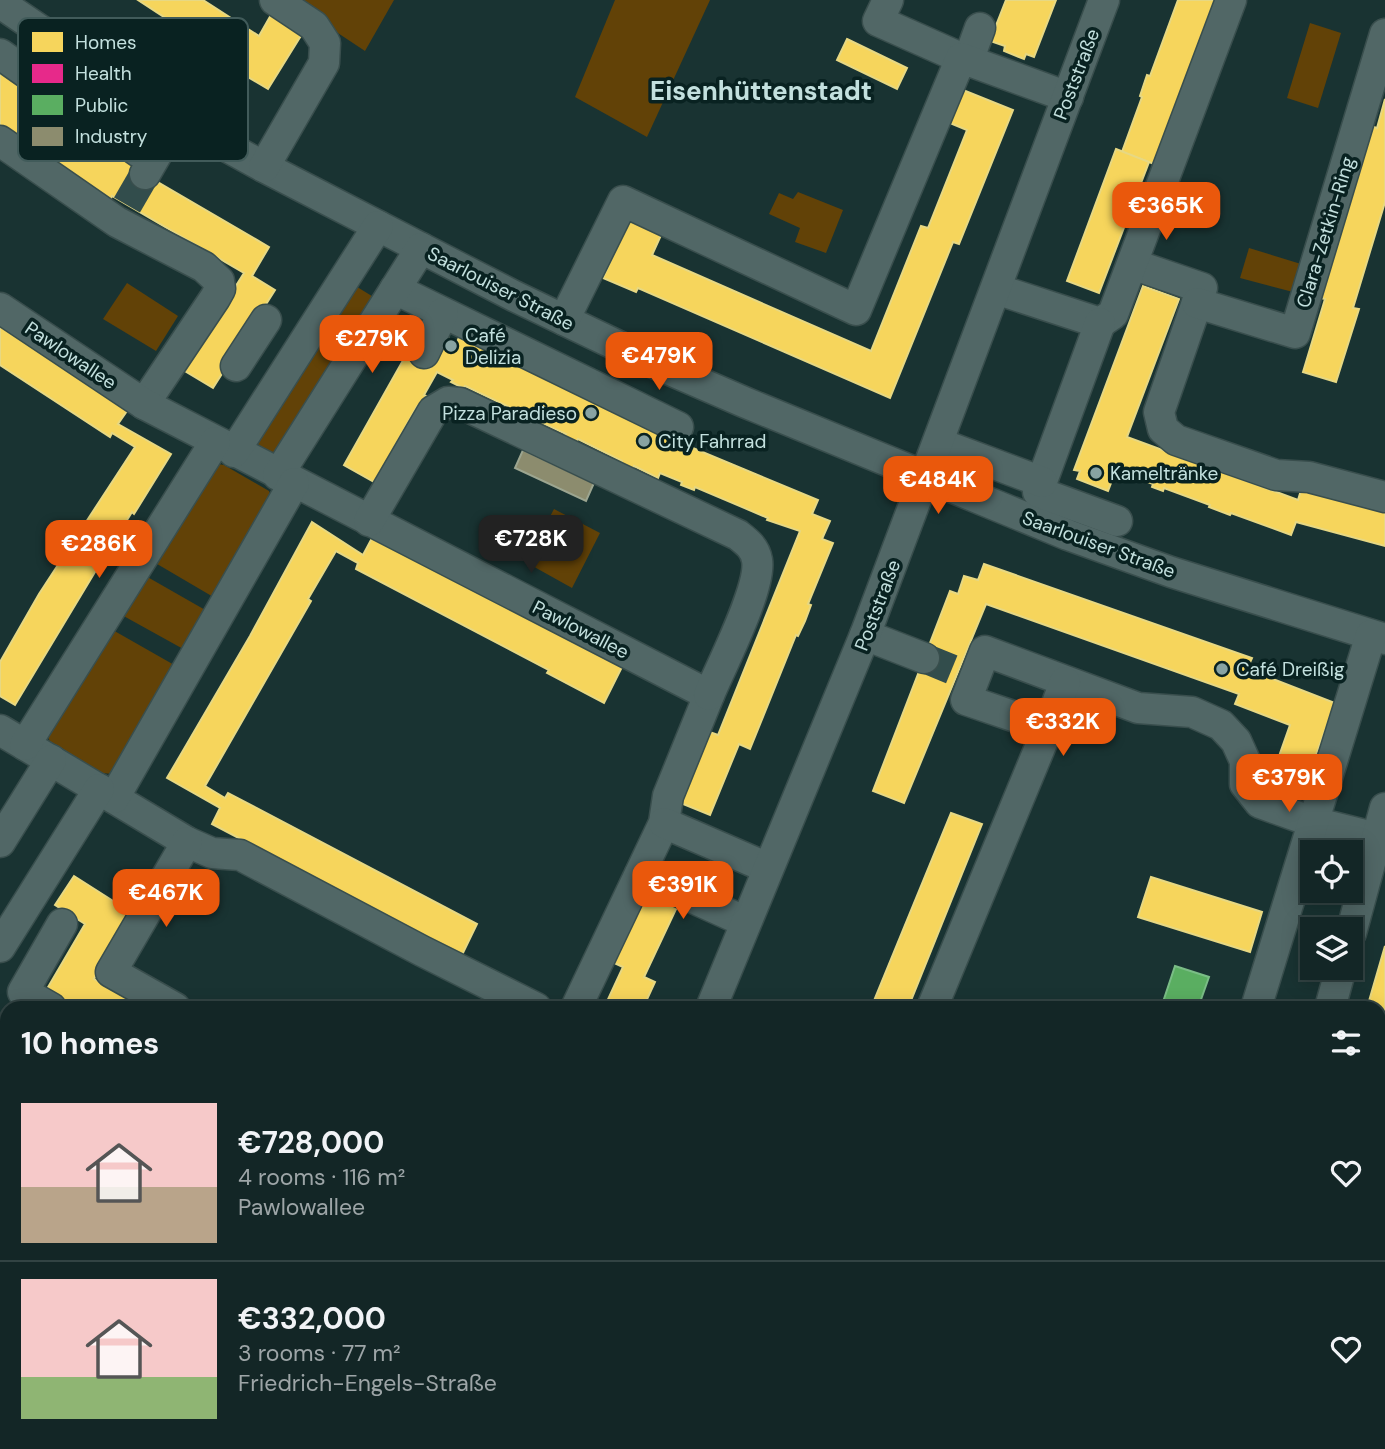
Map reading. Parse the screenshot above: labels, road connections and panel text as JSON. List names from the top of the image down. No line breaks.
{"streets":{"street":["Poststraße","Clara-Zetkin-Ring","Saarlouiser Straße","Pawlowallee"]},"crossings":[["Poststraße","Saarlouiser Straße"]],"districts":["Eisenhüttenstadt"],"places":["Café Delizia","Pizza Paradieso","City Fahrrad","Kameltränke","Café Dreißig"],"legend":["Homes","Health","Public","Industry"],"page":{"price":["€365K","€279K","€479K","€484K","€728K","€286K","€332K","€379K","€391K","€467K"],"heading":"10 homes","list":[{"name":"€728,000","note":"4 rooms · 116 m² · Pawlowallee"},{"name":"€332,000","note":"3 rooms · 77 m² · Friedrich-Engels-Straße"}]}}
